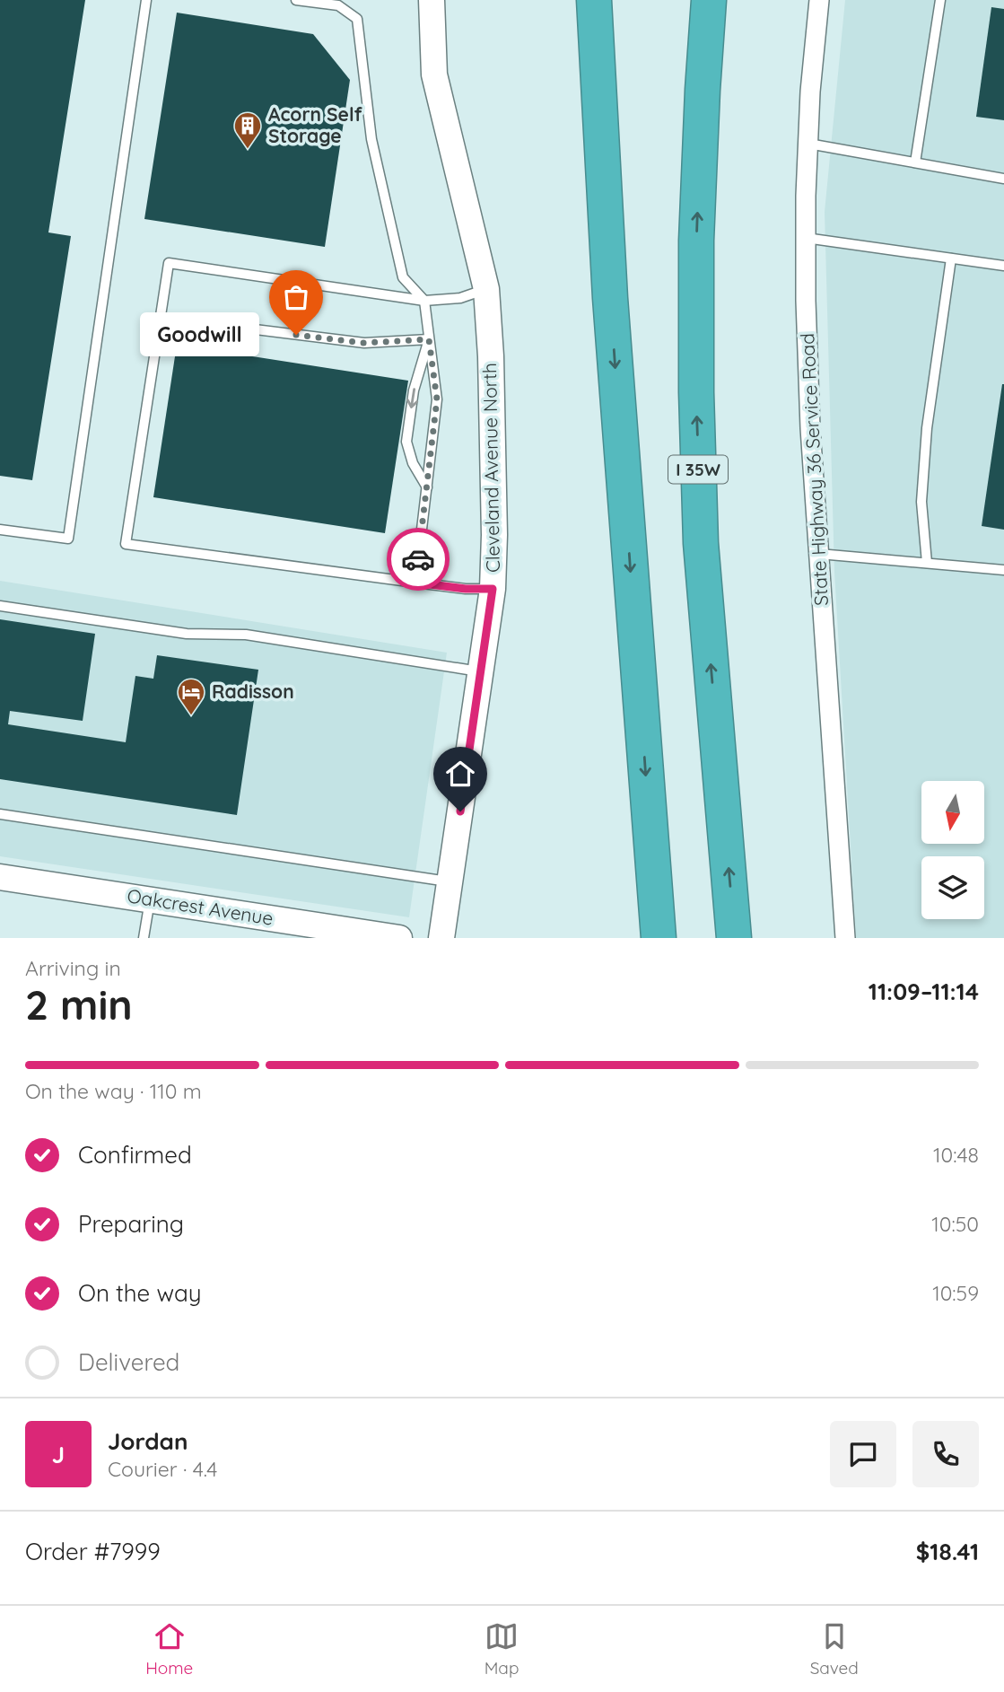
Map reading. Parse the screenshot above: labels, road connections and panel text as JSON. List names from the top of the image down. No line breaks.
{"streets":{"highway":["I 35W"],"street":["Cleveland Avenue North","State Highway 36 Service Road","Oakcrest Avenue"]},"places":{"building":["Acorn Self Storage"],"other":["Goodwill"],"hotel":["Radisson"]},"north":"bottom","page":{"bubble":"Goodwill","heading":["2 min","Arriving in","11:09–11:14"],"panel":["Jordan","Courier · 4.4","Order #7999","$18.41"],"bar":"On the way · 110 m","list":[["Confirmed","10:48"],["Preparing","10:50"],["On the way","10:59"],"Delivered"],"round":"J","tabs":["Home","Map","Saved"]}}
